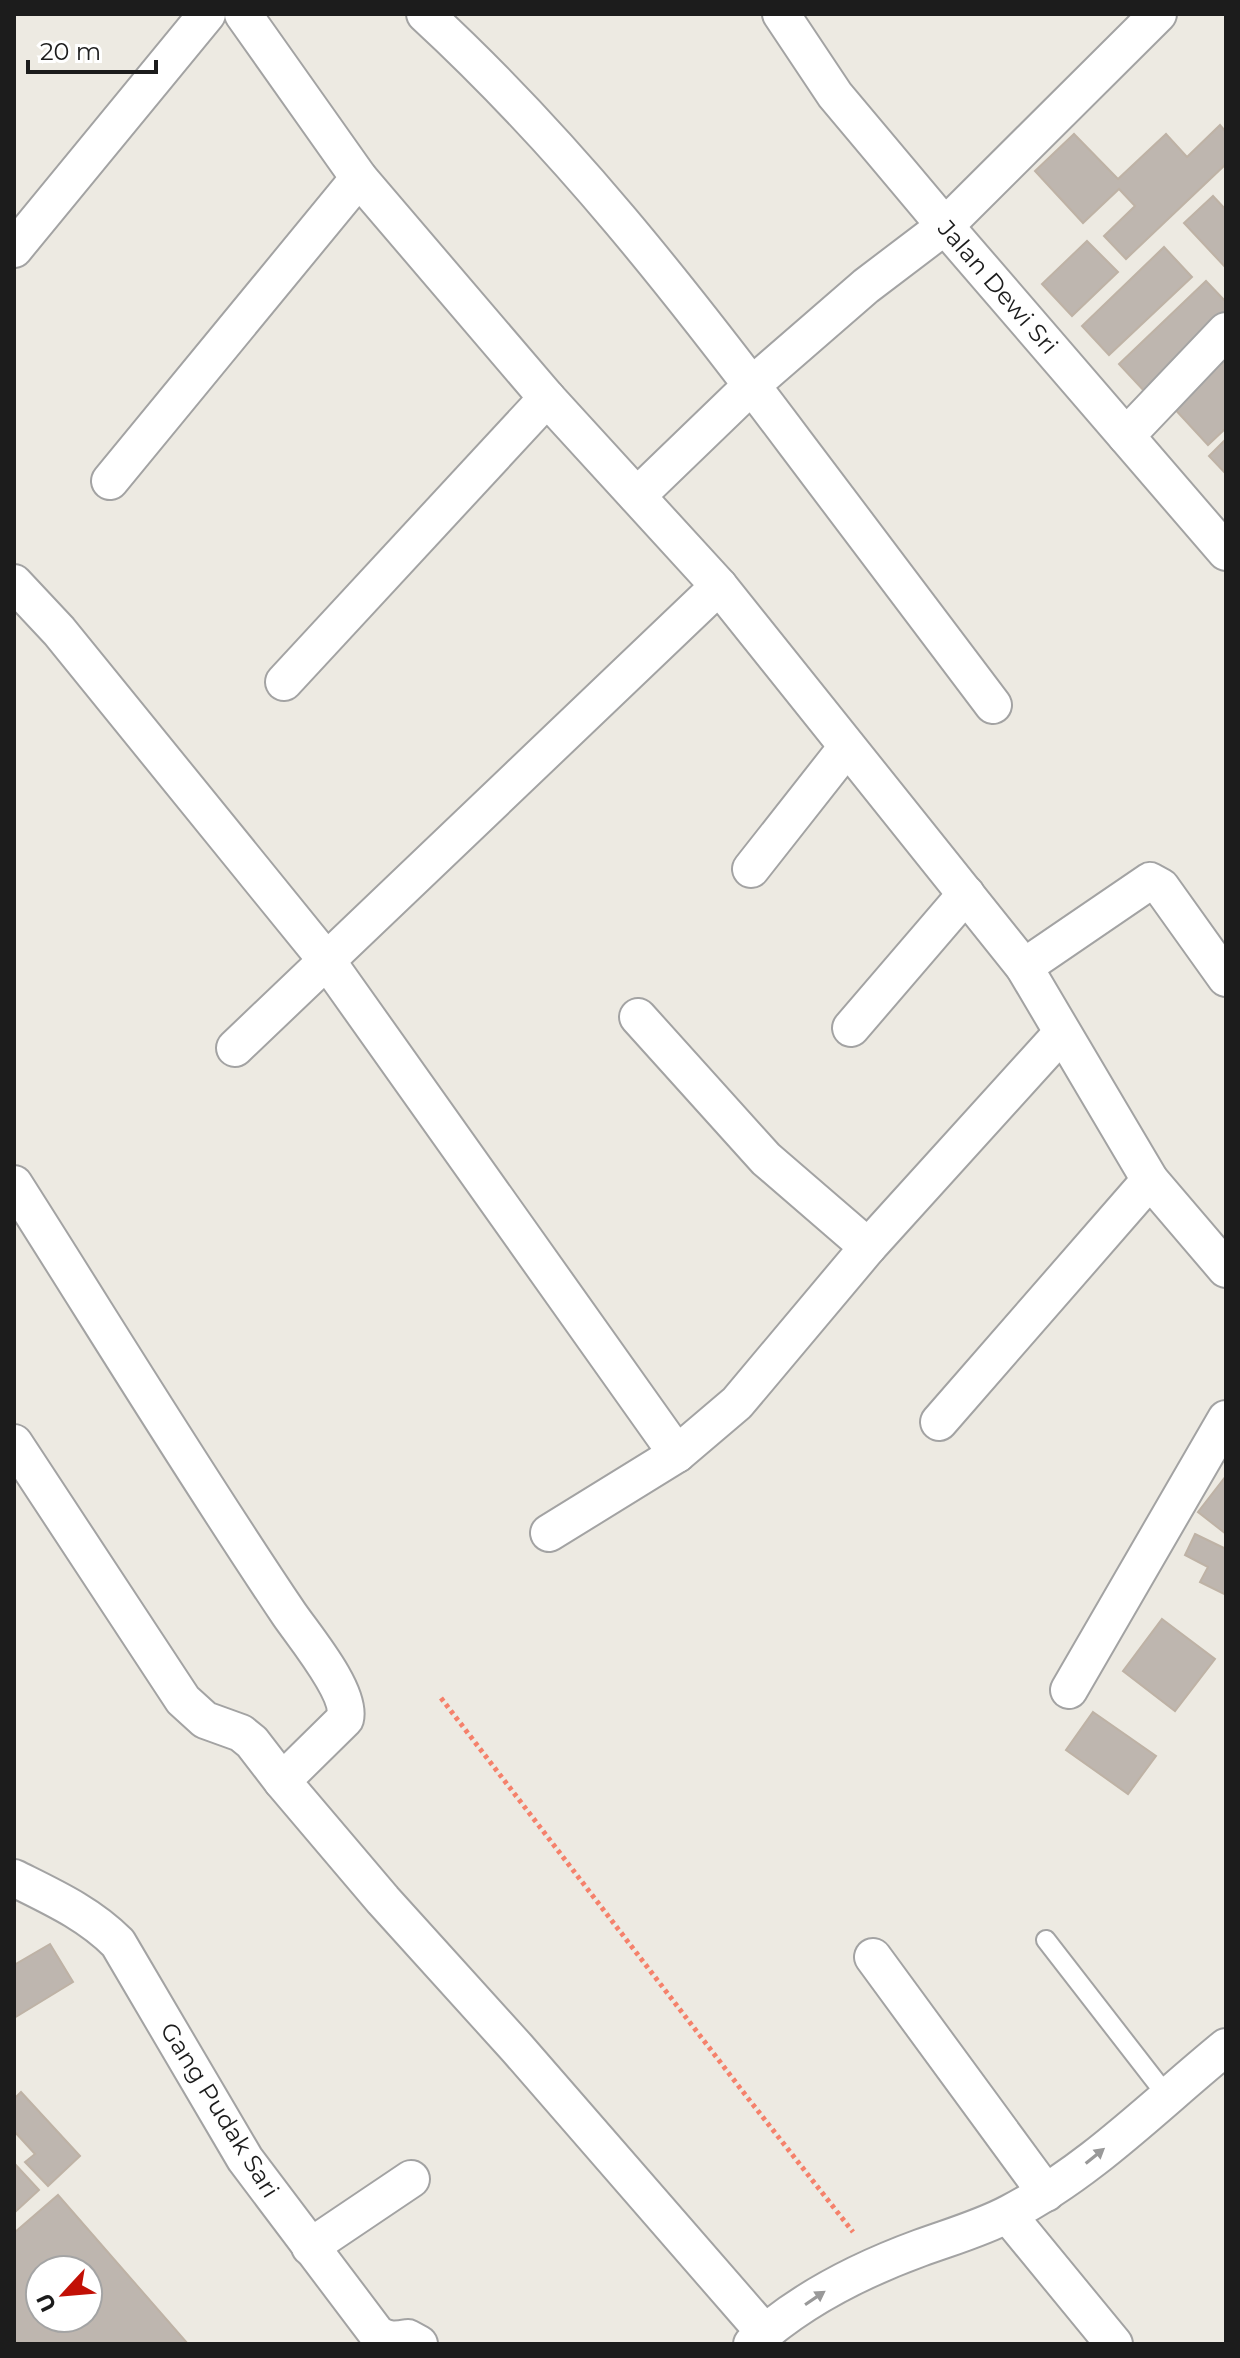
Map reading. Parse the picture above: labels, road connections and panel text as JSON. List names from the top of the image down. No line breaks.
{"streets":{"street":["Jalan Dewi Sri","Gang Pudak Sari"]},"scale_bar":"20 m","north":"bottom left"}
